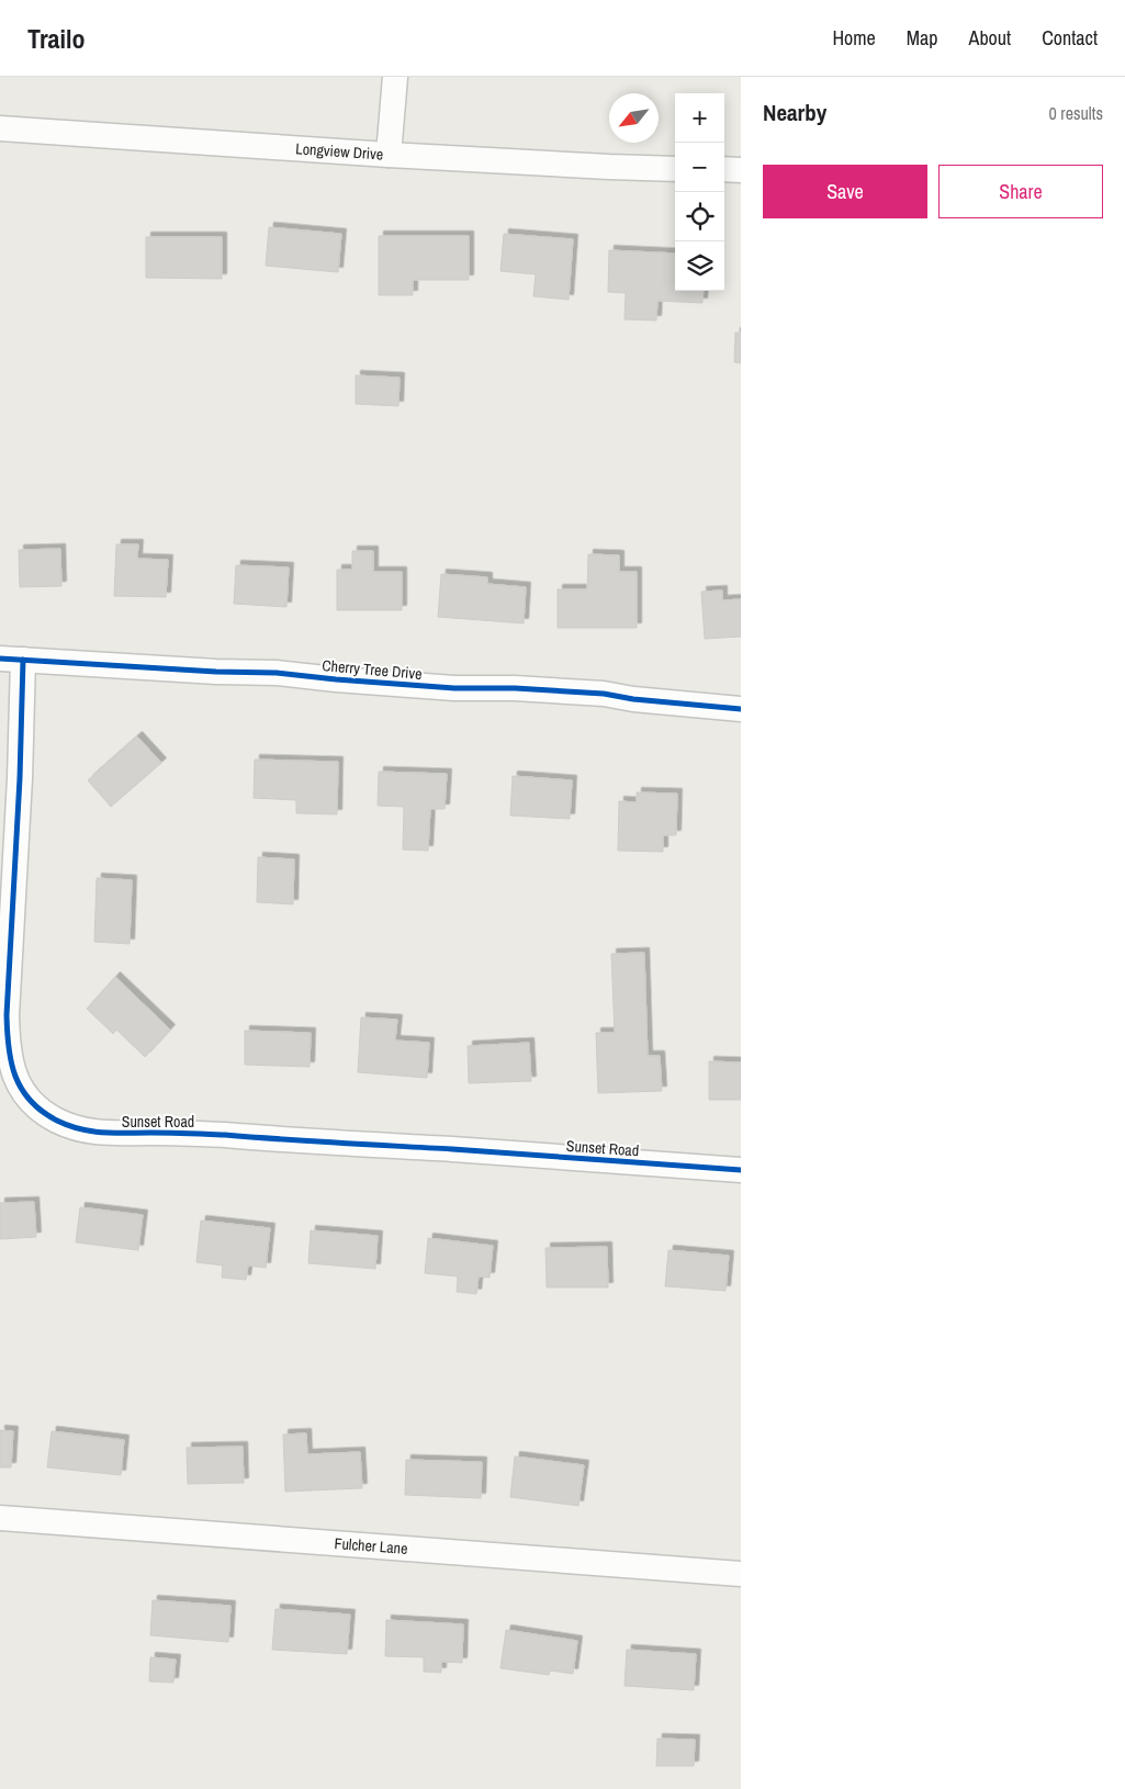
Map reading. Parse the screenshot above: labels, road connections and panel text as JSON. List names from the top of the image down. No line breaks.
{"streets":{"street":["Longview Drive","Cherry Tree Drive","Sunset Road","Fulcher Lane"]},"crossings":[["Cherry Tree Drive","Sunset Road"]],"north":"bottom left","page":{"header":"Trailo","nav":["Home","Map","About","Contact"],"heading":["Nearby","0 results"],"map_buttons":["+","−"],"buttons":["Save","Share"]}}
